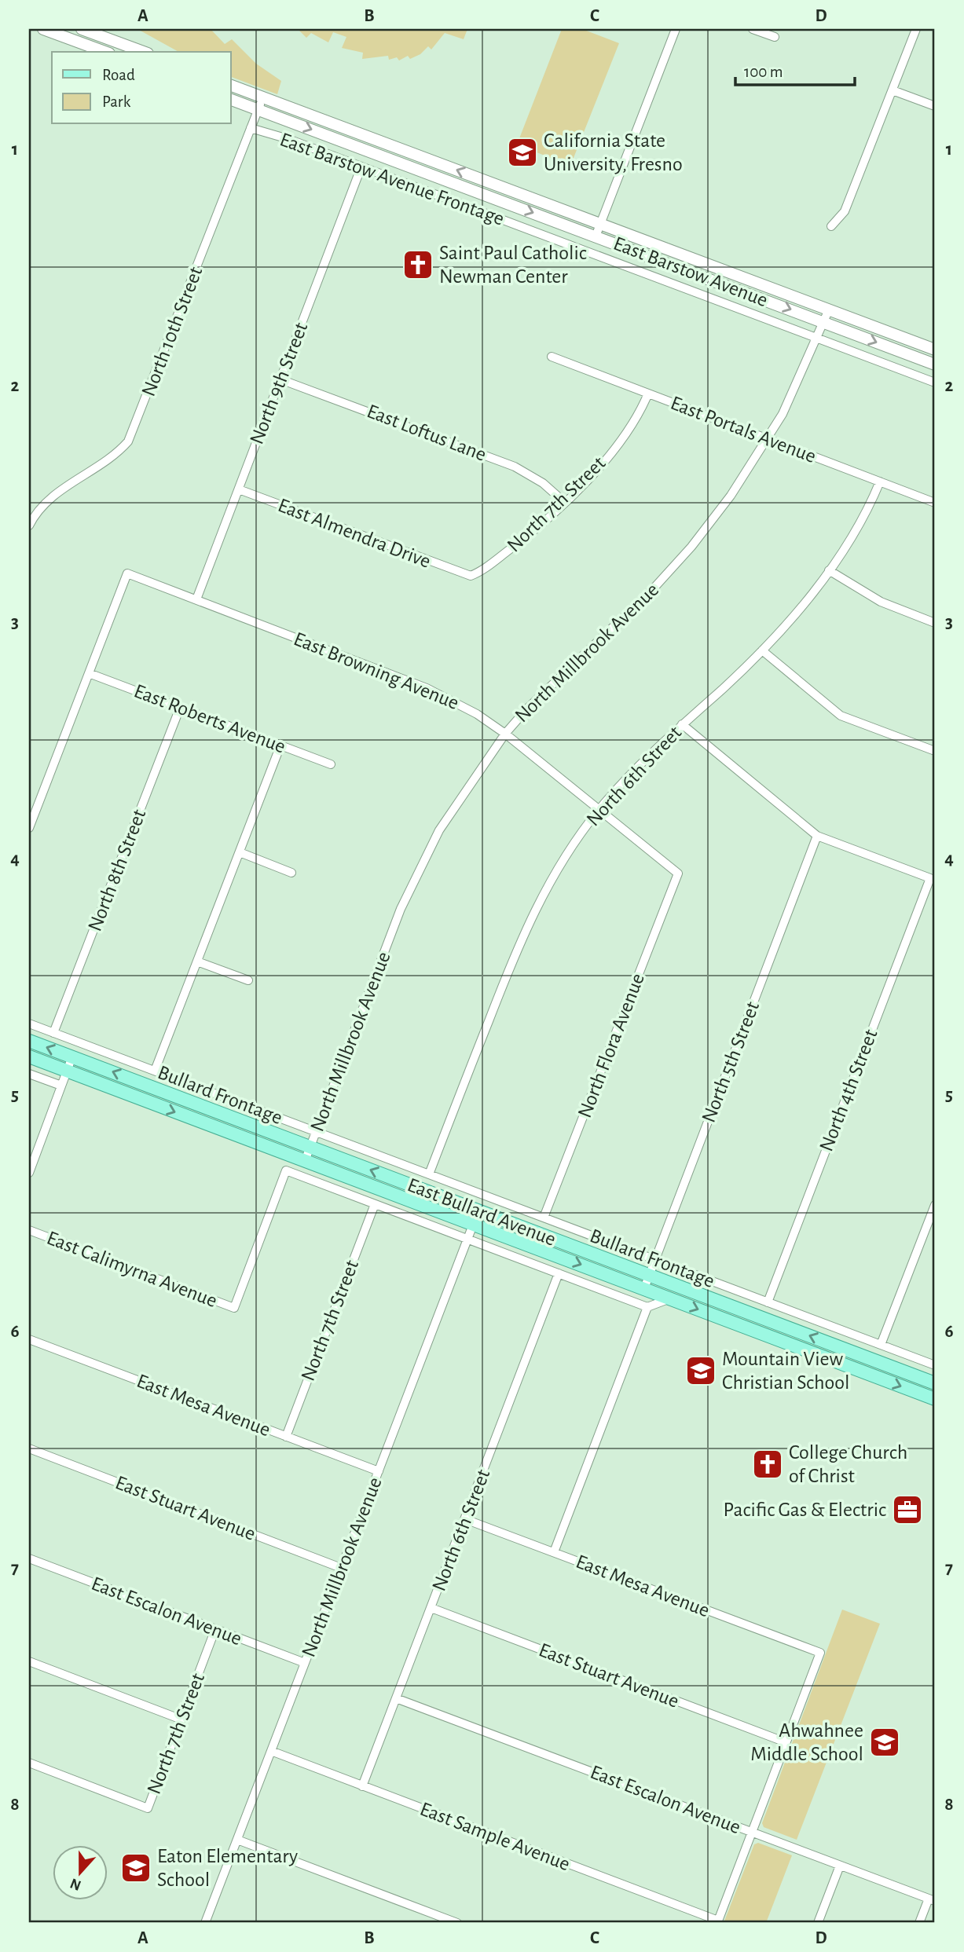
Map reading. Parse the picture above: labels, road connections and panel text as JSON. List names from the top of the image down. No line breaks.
{"streets":{"main road":["East Barstow Avenue","East Bullard Avenue"],"street":["East Barstow Avenue Frontage","North 10th Street","North 9th Street","East Portals Avenue","East Loftus Lane","North 7th Street","East Almendra Drive","North Millbrook Avenue","East Browning Avenue","East Roberts Avenue","North 6th Street","North 8th Street","North Flora Avenue","North 5th Street","North 4th Street","Bullard Frontage","East Calimyrna Avenue","East Mesa Avenue","East Stuart Avenue","East Escalon Avenue","East Sample Avenue"]},"crossings":[["East Barstow Avenue Frontage","North 10th Street"],["East Barstow Avenue Frontage","North 9th Street"],["East Barstow Avenue Frontage","North Millbrook Avenue"],["East Barstow Avenue","North 10th Street"],["East Barstow Avenue","North Millbrook Avenue"],["North 9th Street","East Loftus Lane"],["North 9th Street","East Almendra Drive"],["North 9th Street","East Browning Avenue"],["East Portals Avenue","North 7th Street"],["East Portals Avenue","North Millbrook Avenue"],["East Portals Avenue","North 6th Street"],["East Loftus Lane","North 7th Street"],["North 7th Street","East Almendra Drive"],["North 7th Street","East Calimyrna Avenue"],["North 7th Street","East Mesa Avenue"],["North 7th Street","East Escalon Avenue"],["North Millbrook Avenue","East Browning Avenue"],["North Millbrook Avenue","Bullard Frontage"],["North Millbrook Avenue","East Bullard Avenue"],["North Millbrook Avenue","East Mesa Avenue"],["North Millbrook Avenue","East Stuart Avenue"],["North Millbrook Avenue","East Escalon Avenue"],["North Millbrook Avenue","East Sample Avenue"],["East Browning Avenue","East Roberts Avenue"],["East Browning Avenue","North 6th Street"],["East Browning Avenue","North Flora Avenue"],["East Roberts Avenue","North 8th Street"],["North 6th Street","Bullard Frontage"],["North 6th Street","East Mesa Avenue"],["North 6th Street","East Stuart Avenue"],["North 6th Street","East Escalon Avenue"],["North 6th Street","East Sample Avenue"],["North 8th Street","Bullard Frontage"],["North Flora Avenue","Bullard Frontage"],["North 5th Street","North 4th Street"],["North 5th Street","Bullard Frontage"],["North 5th Street","East Bullard Avenue"],["North 4th Street","Bullard Frontage"],["East Mesa Avenue","East Stuart Avenue"]],"places":{"school or university":["California State University, Fresno","Mountain View Christian School","Ahwahnee Middle School","Eaton Elementary School"],"church":["Saint Paul Catholic Newman Center","College Church of Christ"],"office":["Pacific Gas & Electric"]},"legend":["Road","Park"],"scale_bar":"100 m","north":"bottom","grid":{"columns":["A","B","C","D"],"rows":["1","2","3","4","5","6","7","8"]}}
